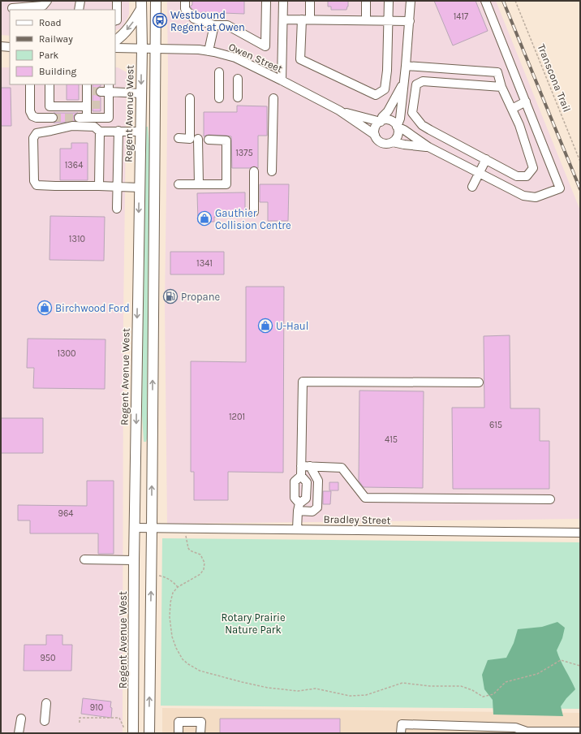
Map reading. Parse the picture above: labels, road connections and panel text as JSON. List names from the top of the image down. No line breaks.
{"streets":{"main road":["Regent Avenue West"],"street":["Owen Street","Bradley Street"],"path":["Transcona Trail"]},"crossings":[["Owen Street","Regent Avenue West"],["Regent Avenue West","Bradley Street"]],"parks":["Rotary Prairie Nature Park"],"places":{"bus stop":["Westbound Regent at Owen"],"shop":["Gauthier Collision Centre","Birchwood Ford","U-Haul"],"fuel station":["Propane"]},"house_numbers":["1417","1375","1364","1310","1341","1300","1201","615","415","964","950","910"],"legend":["Road","Railway","Park","Building"]}
